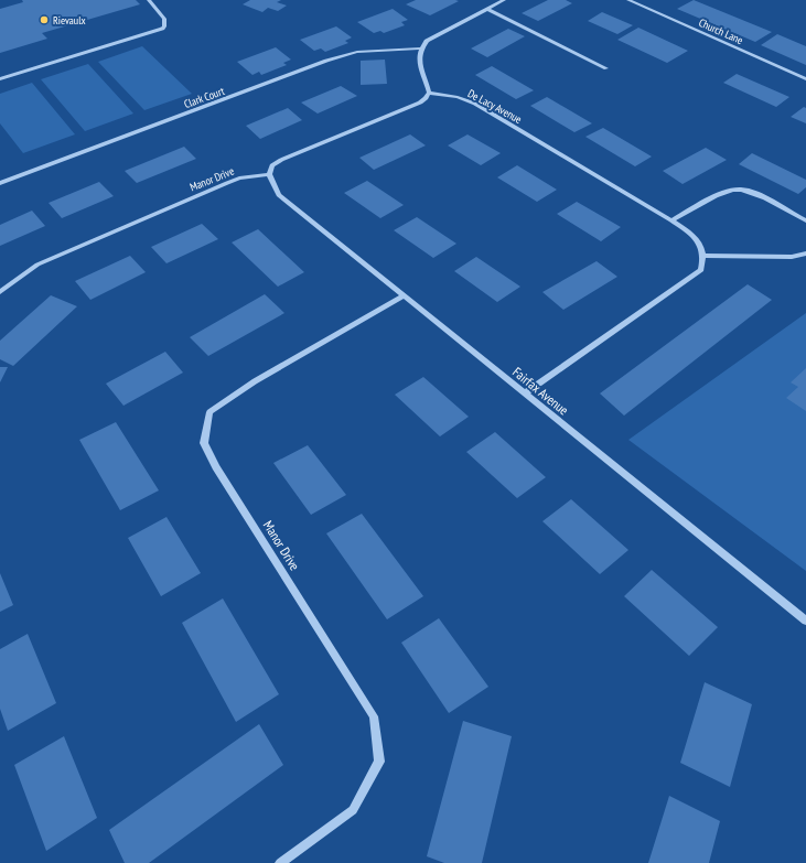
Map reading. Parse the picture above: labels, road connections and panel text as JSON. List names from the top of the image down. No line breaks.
{"streets":{"street":["Church Lane","Clark Court","De Lacy Avenue","Manor Drive","Fairfax Avenue"]},"crossings":[["Manor Drive","Fairfax Avenue"]],"places":["Rievaulx"]}
